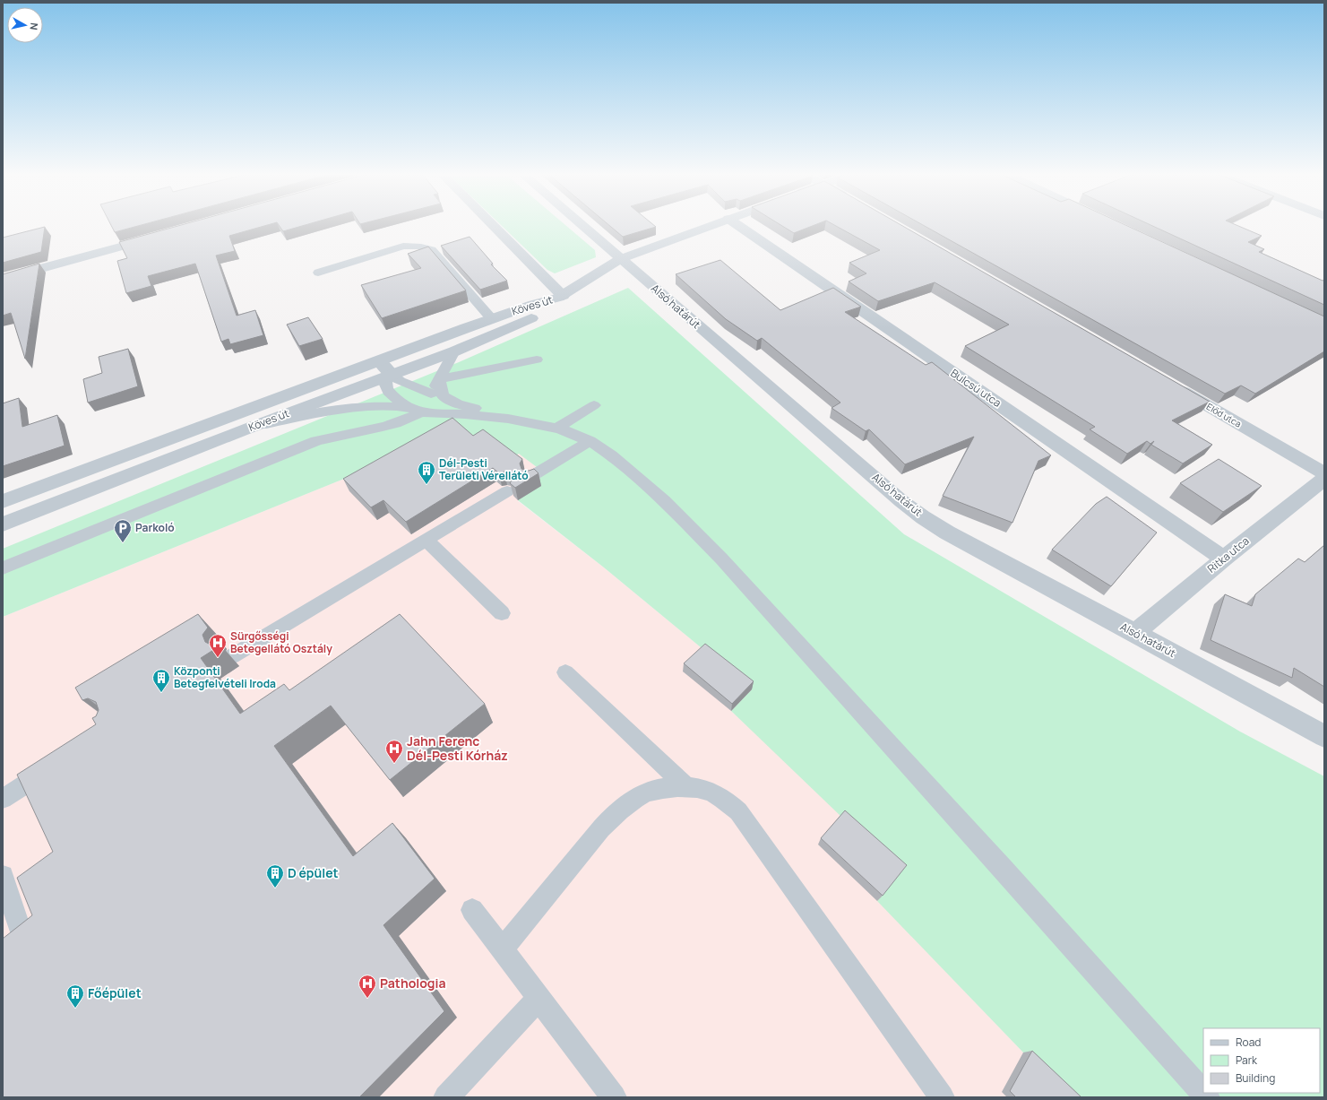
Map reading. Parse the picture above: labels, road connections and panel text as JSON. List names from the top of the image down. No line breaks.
{"streets":{"street":["Köves út","Alsó határút","Bulcsú utca","Előd utca","Ritka utca"]},"crossings":[["Alsó határút","Ritka utca"],["Bulcsú utca","Ritka utca"]],"places":{"building":["Dél-Pesti Területi Vérellátó","Központi Betegfelvételi Iroda","D épület","Főépület"],"parking":["Parkoló"],"hospital":["Sürgősségi Betegellátó Osztály","Jahn Ferenc Dél-Pesti Kórház","Pathologia"]},"legend":["Road","Park","Building"],"north":"right"}
